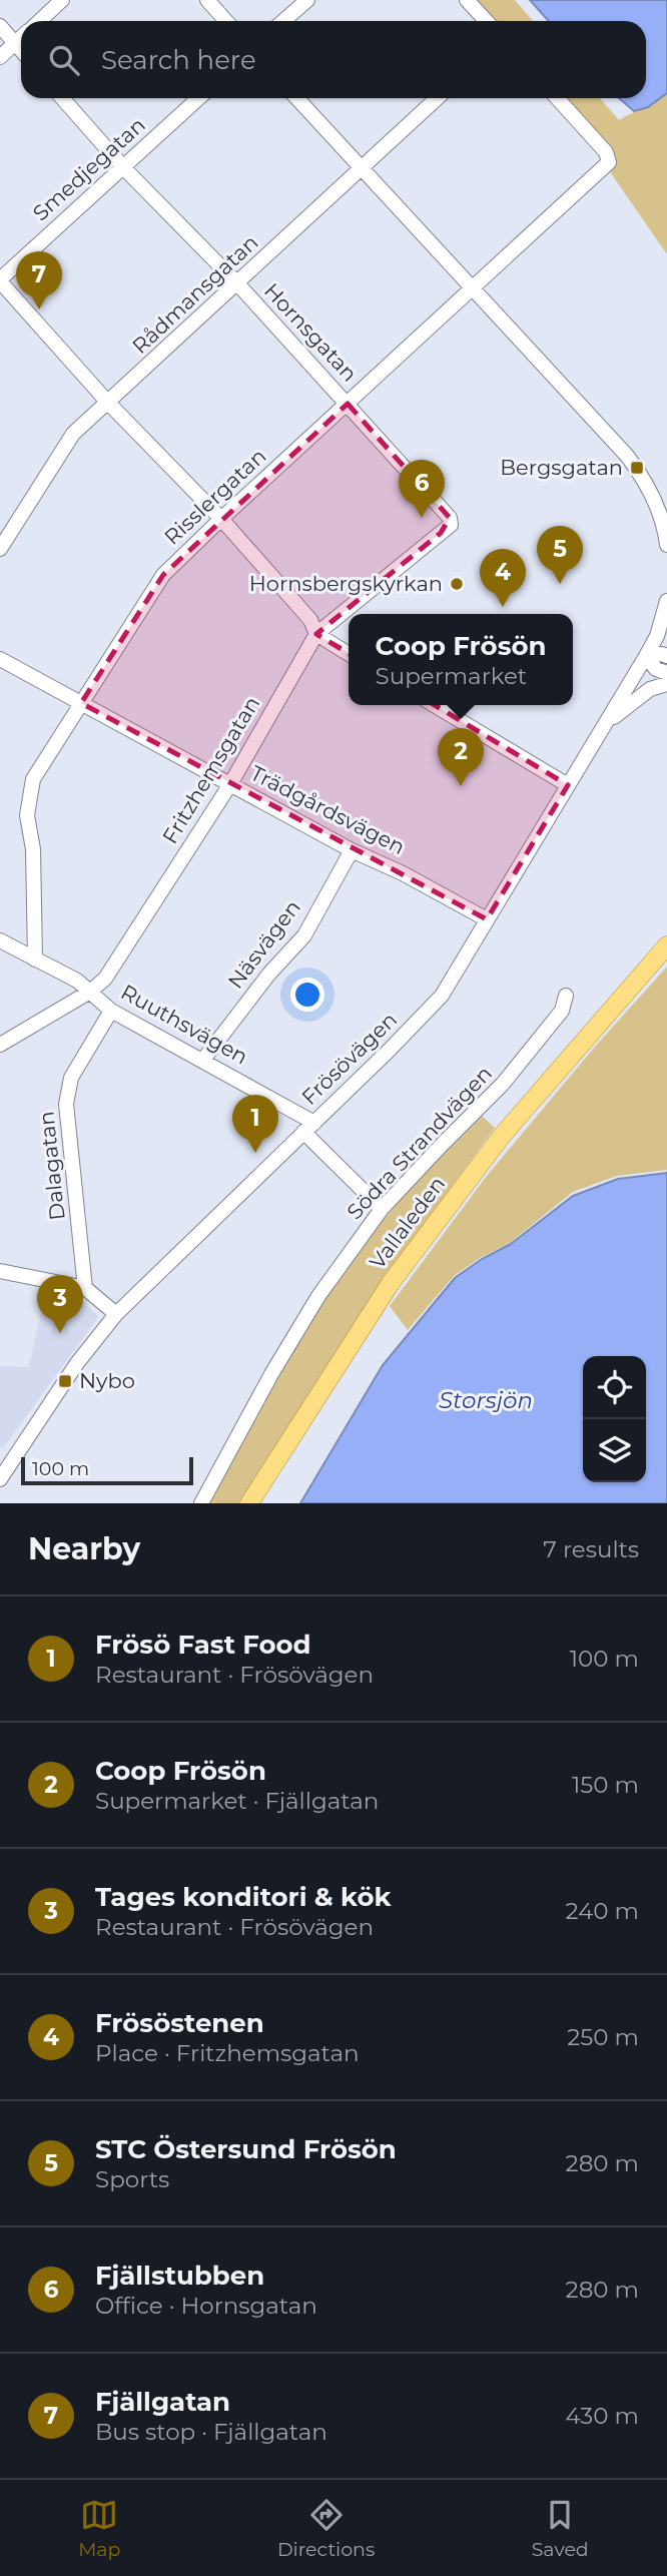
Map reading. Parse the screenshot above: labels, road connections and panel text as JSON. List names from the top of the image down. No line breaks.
{"streets":{"main road":["Vallaleden"],"street":["Smedjegatan","Rådmansgatan","Hornsgatan","Risslergatan","Fritzhemsgatan","Trädgårdsvägen","Näsvägen","Ruuthsvägen","Frösövägen","Södra Strandvägen","Dalagatan"]},"crossings":[["Smedjegatan","Hornsgatan"],["Rådmansgatan","Hornsgatan"],["Hornsgatan","Risslergatan"],["Hornsgatan","Fritzhemsgatan"],["Risslergatan","Trädgårdsvägen"],["Risslergatan","Ruuthsvägen"],["Fritzhemsgatan","Trädgårdsvägen"],["Fritzhemsgatan","Ruuthsvägen"],["Trädgårdsvägen","Näsvägen"],["Trädgårdsvägen","Frösövägen"],["Näsvägen","Ruuthsvägen"],["Ruuthsvägen","Frösövägen"],["Ruuthsvägen","Södra Strandvägen"],["Ruuthsvägen","Dalagatan"]],"water":["Storsjön"],"places":{"transit":["Bergsgatan","Nybo"],"other":["Hornsbergskyrkan"]},"scale_bar":"100 m","page":{"search":"Search here","pins":["7","6","5","4","2","1","3"],"popup":["Coop Frösön","Supermarket"],"scale":"100 m","heading":["Nearby","7 results"],"list":[{"mark":"1","name":"Frösö Fast Food","note":"Restaurant · Frösövägen","value":"100 m"},{"mark":"2","name":"Coop Frösön","note":"Supermarket · Fjällgatan","value":"150 m"},{"mark":"3","name":"Tages konditori & kök","note":"Restaurant · Frösövägen","value":"240 m"},{"mark":"4","name":"Frösöstenen","note":"Place · Fritzhemsgatan","value":"250 m"},{"mark":"5","name":"STC Östersund Frösön","note":"Sports","value":"280 m"},{"mark":"6","name":"Fjällstubben","note":"Office · Hornsgatan","value":"280 m"},{"mark":"7","name":"Fjällgatan","note":"Bus stop · Fjällgatan","value":"430 m"}],"nav":["Map","Directions","Saved"]}}
